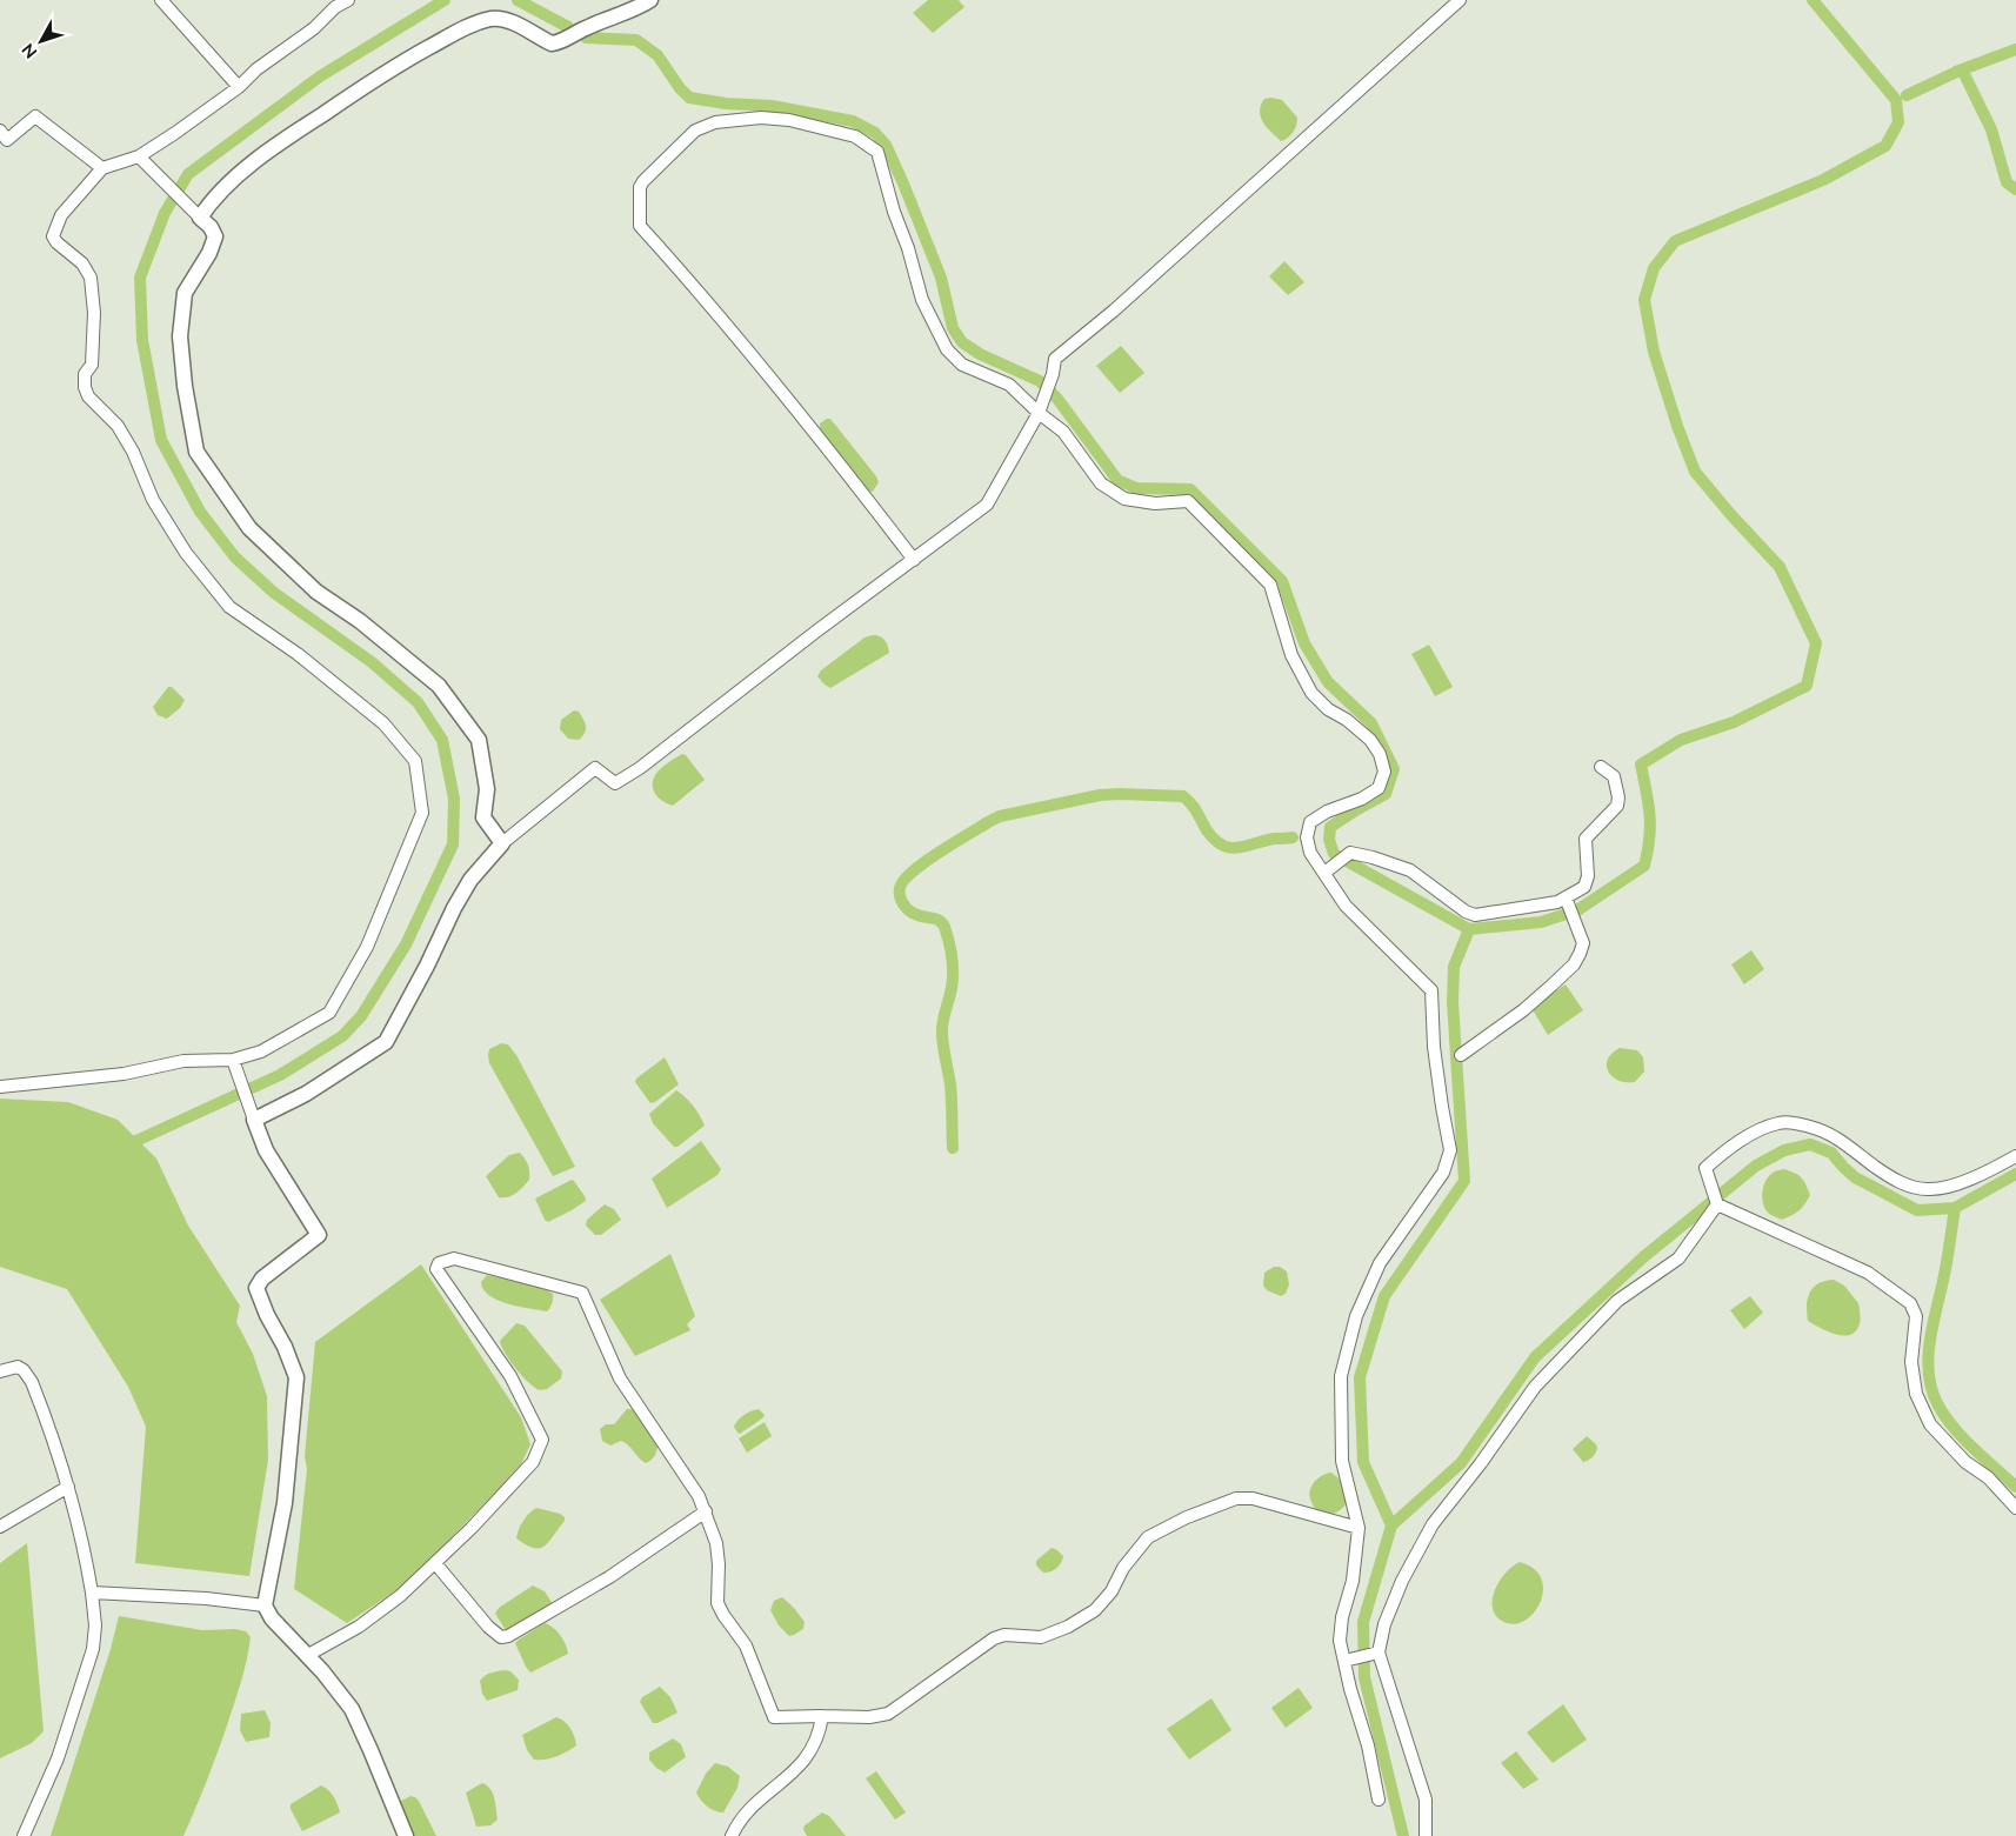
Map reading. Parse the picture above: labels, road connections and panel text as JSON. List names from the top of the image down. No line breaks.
{"north":"bottom left"}
